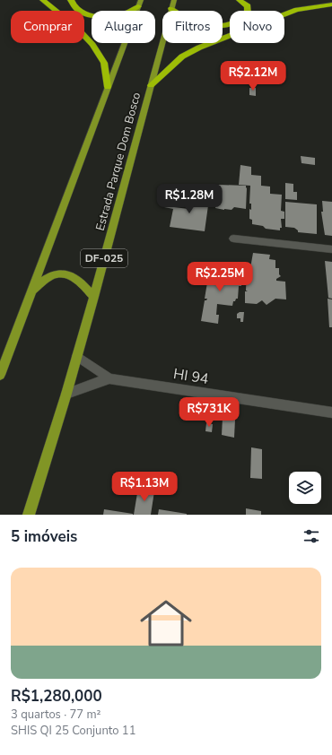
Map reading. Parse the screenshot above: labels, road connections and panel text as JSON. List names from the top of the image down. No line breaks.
{"streets":{"main road":["Estrada Parque Dom Bosco","DF-025"],"street":["HI 94"]},"crossings":[["Estrada Parque Dom Bosco","HI 94"]],"page":{"chip":["Comprar","Alugar","Filtros","Novo"],"price":["R$2.12M","R$1.28M","R$2.25M","R$731K","R$1.13M"],"heading":"5 imóveis","list":[{"name":"R$1,280,000","note":"3 quartos · 77 m² · SHIS QI 25 Conjunto 11"}]}}
